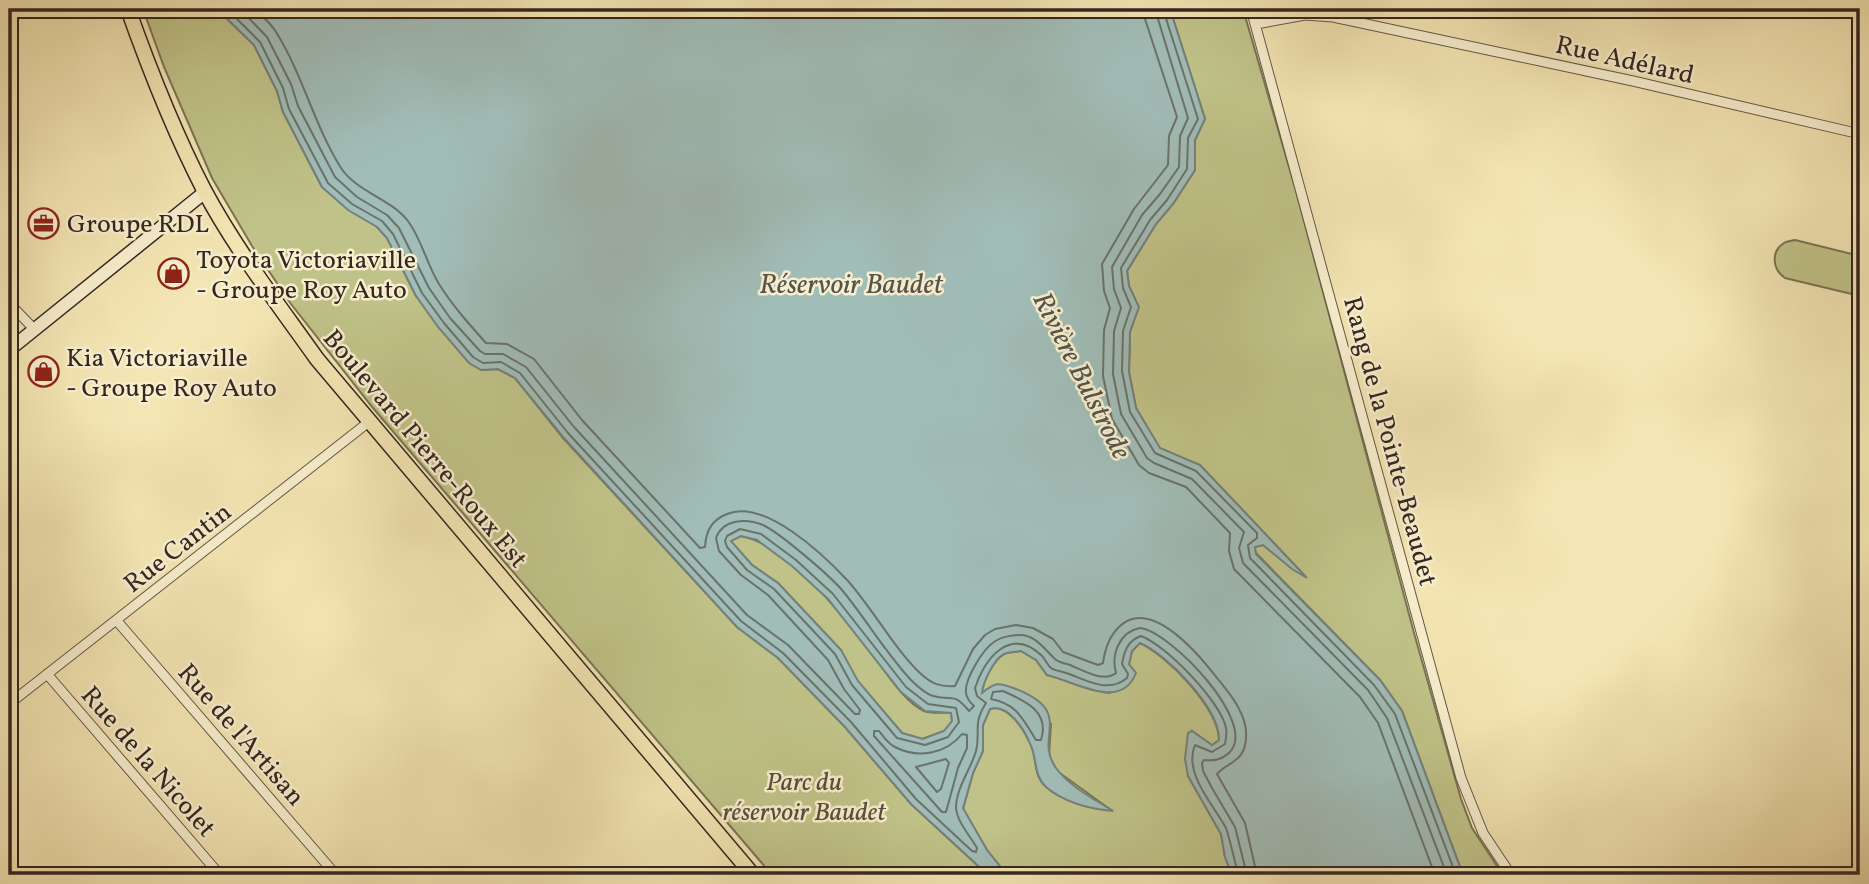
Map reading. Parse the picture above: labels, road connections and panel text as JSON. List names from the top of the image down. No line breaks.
{"streets":{"main road":["Boulevard Pierre-Roux Est"],"street":["Rue Adélard","Rang de la Pointe-Beaudet","Rue Cantin","Rue de l'Artisan","Rue de la Nicolet"]},"crossings":[["Rue Adélard","Rang de la Pointe-Beaudet"],["Boulevard Pierre-Roux Est","Rue Cantin"],["Rue Cantin","Rue de l'Artisan"],["Rue Cantin","Rue de la Nicolet"]],"water":["Réservoir Baudet","Rivière Bulstrode"],"parks":["Parc du réservoir Baudet"],"places":{"office":["Groupe RDL"],"shop":["Toyota Victoriaville - Groupe Roy Auto","Kia Victoriaville - Groupe Roy Auto"]}}
